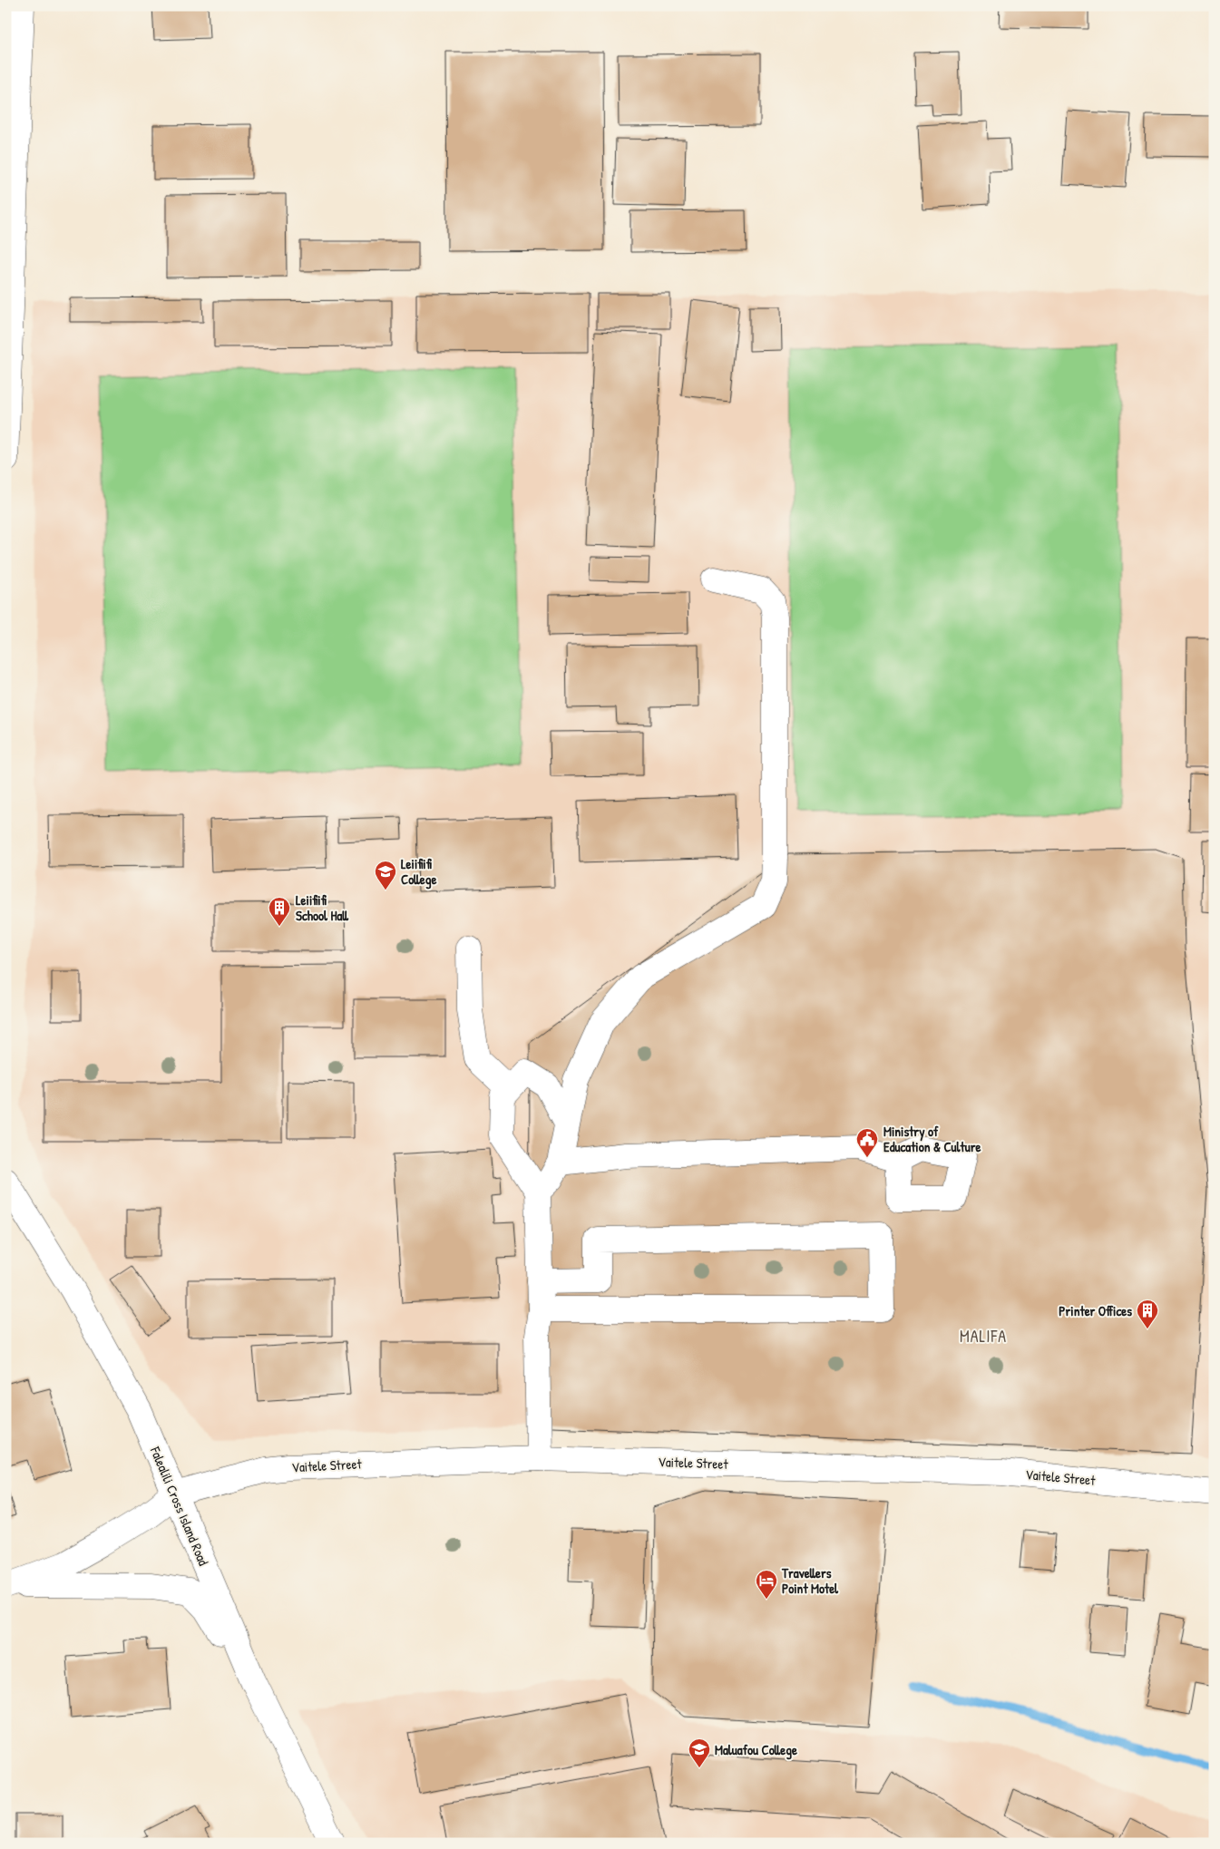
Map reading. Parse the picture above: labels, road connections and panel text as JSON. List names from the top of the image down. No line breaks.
{"streets":{"main road":["Vaitele Street","Falealili Cross Island Road"]},"crossings":[["Vaitele Street","Falealili Cross Island Road"]],"districts":["MALIFA"],"places":{"school or university":["Leiifiifi College","Maluafou College"],"building":["Leiifiifi School Hall","Printer Offices"],"public building":["Ministry of Education & Culture"],"hotel":["Travellers Point Motel"]}}
